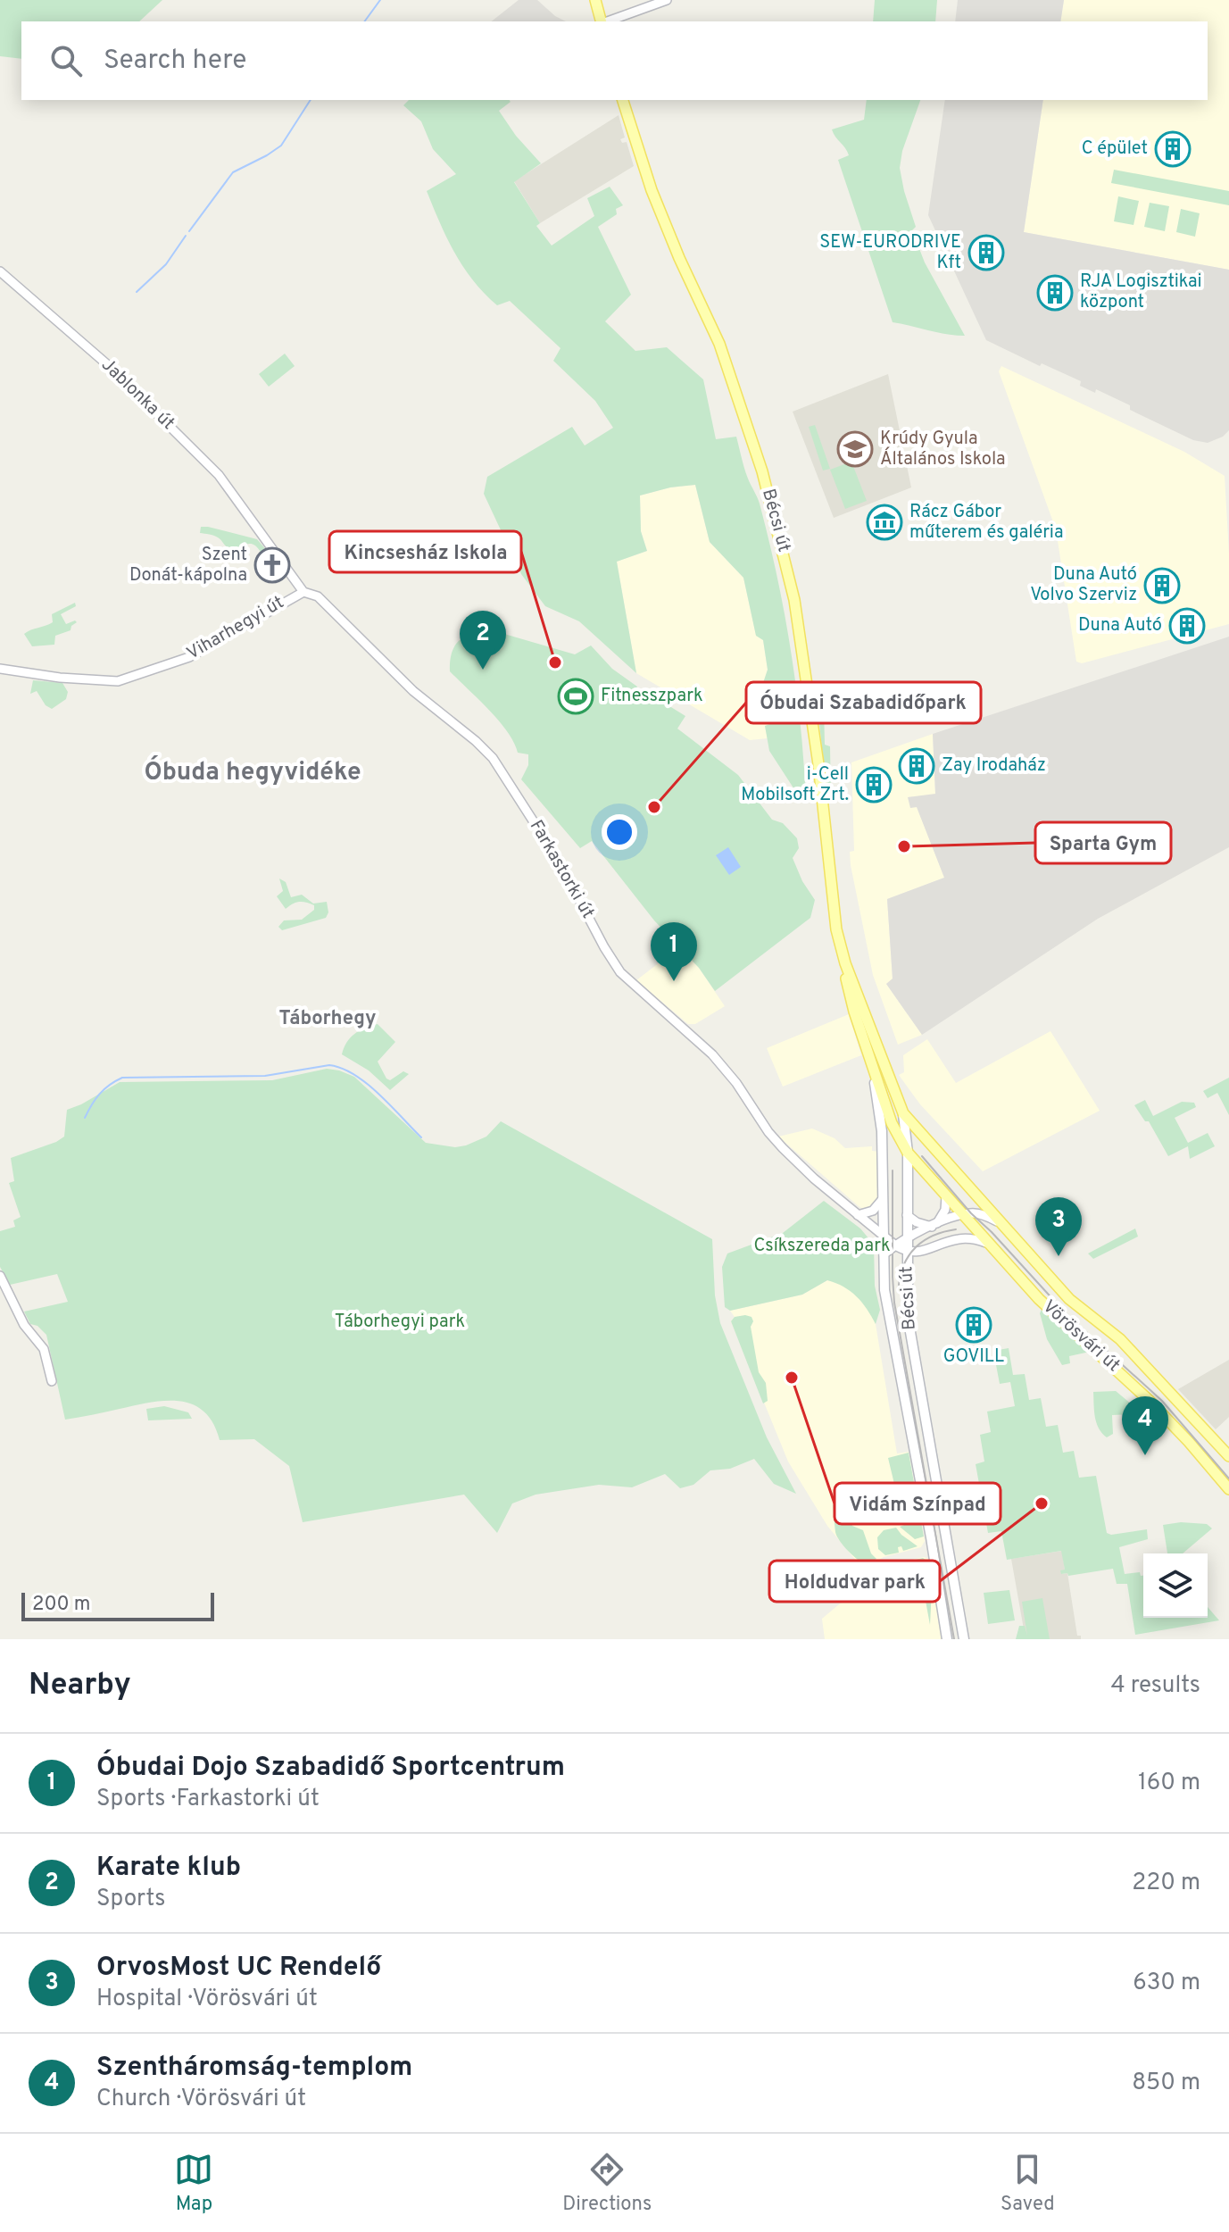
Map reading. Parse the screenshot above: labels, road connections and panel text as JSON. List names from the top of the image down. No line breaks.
{"streets":{"main road":["Bécsi út","Vörösvári út"],"street":["Jablonka út","Viharhegyi út","Farkastorki út"]},"crossings":[["Jablonka út","Farkastorki út"],["Bécsi út","Farkastorki út"],["Bécsi út","Vörösvári út"],["Viharhegyi út","Farkastorki út"]],"districts":["Óbuda hegyvidéke","Táborhegy"],"parks":["Csíkszereda park","Táborhegyi park"],"places":{"building":["C épület","SEW-EURODRIVE Kft","RJA Logisztikai központ","Duna Autó Volvo Szerviz","Duna Autó","Zay Irodaház","i-Cell Mobilsoft Zrt.","GOVILL"],"school or university":["Krúdy Gyula Általános Iskola"],"museum":["Rácz Gábor műterem és galéria"],"church":["Szent Donát-kápolna"],"other":["Kincsesház Iskola","Óbudai Szabadidőpark","Sparta Gym","Vidám Színpad","Holdudvar park"],"sports":["Fitnesszpark"]},"scale_bar":"200 m","page":{"search":"Search here","pins":["2","1","3","4"],"scale":"200 m","heading":["Nearby","4 results"],"list":[{"mark":"1","name":"Óbudai Dojo Szabadidő Sportcentrum","note":"Sports · Farkastorki út","value":"160 m"},{"mark":"2","name":"Karate klub","note":"Sports","value":"220 m"},{"mark":"3","name":"OrvosMost UC Rendelő","note":"Hospital · Vörösvári út","value":"630 m"},{"mark":"4","name":"Szentháromság-templom","note":"Church · Vörösvári út","value":"850 m"}],"nav":["Map","Directions","Saved"]}}
